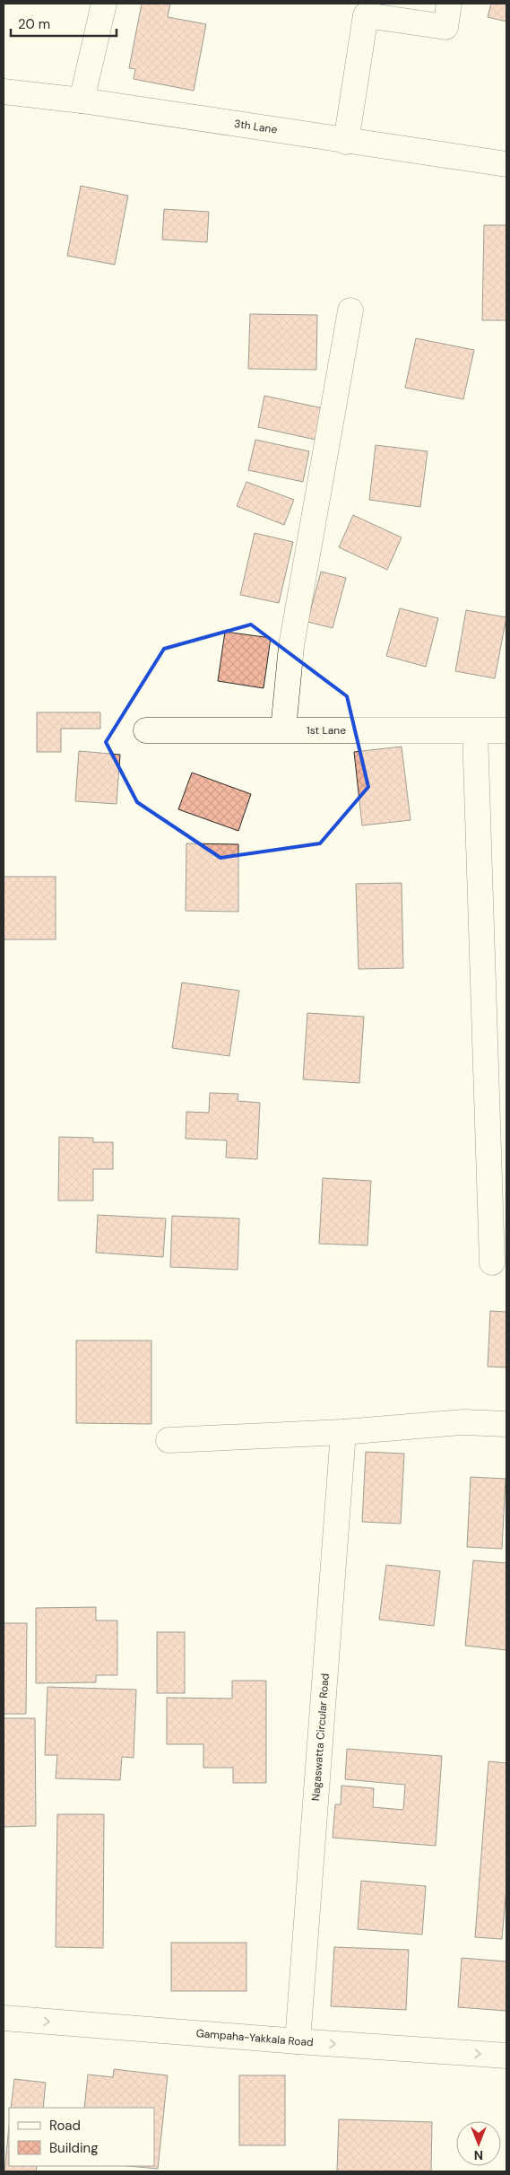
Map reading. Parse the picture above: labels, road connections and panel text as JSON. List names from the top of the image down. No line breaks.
{"streets":{"main road":["3th Lane","1st Lane","Nagaswatta Circular Road","Gampaha-Yakkala Road"]},"crossings":[["Nagaswatta Circular Road","Gampaha-Yakkala Road"]],"one_way":["Gampaha-Yakkala Road"],"legend":["Road","Building"],"scale_bar":"20 m","north":"bottom"}
